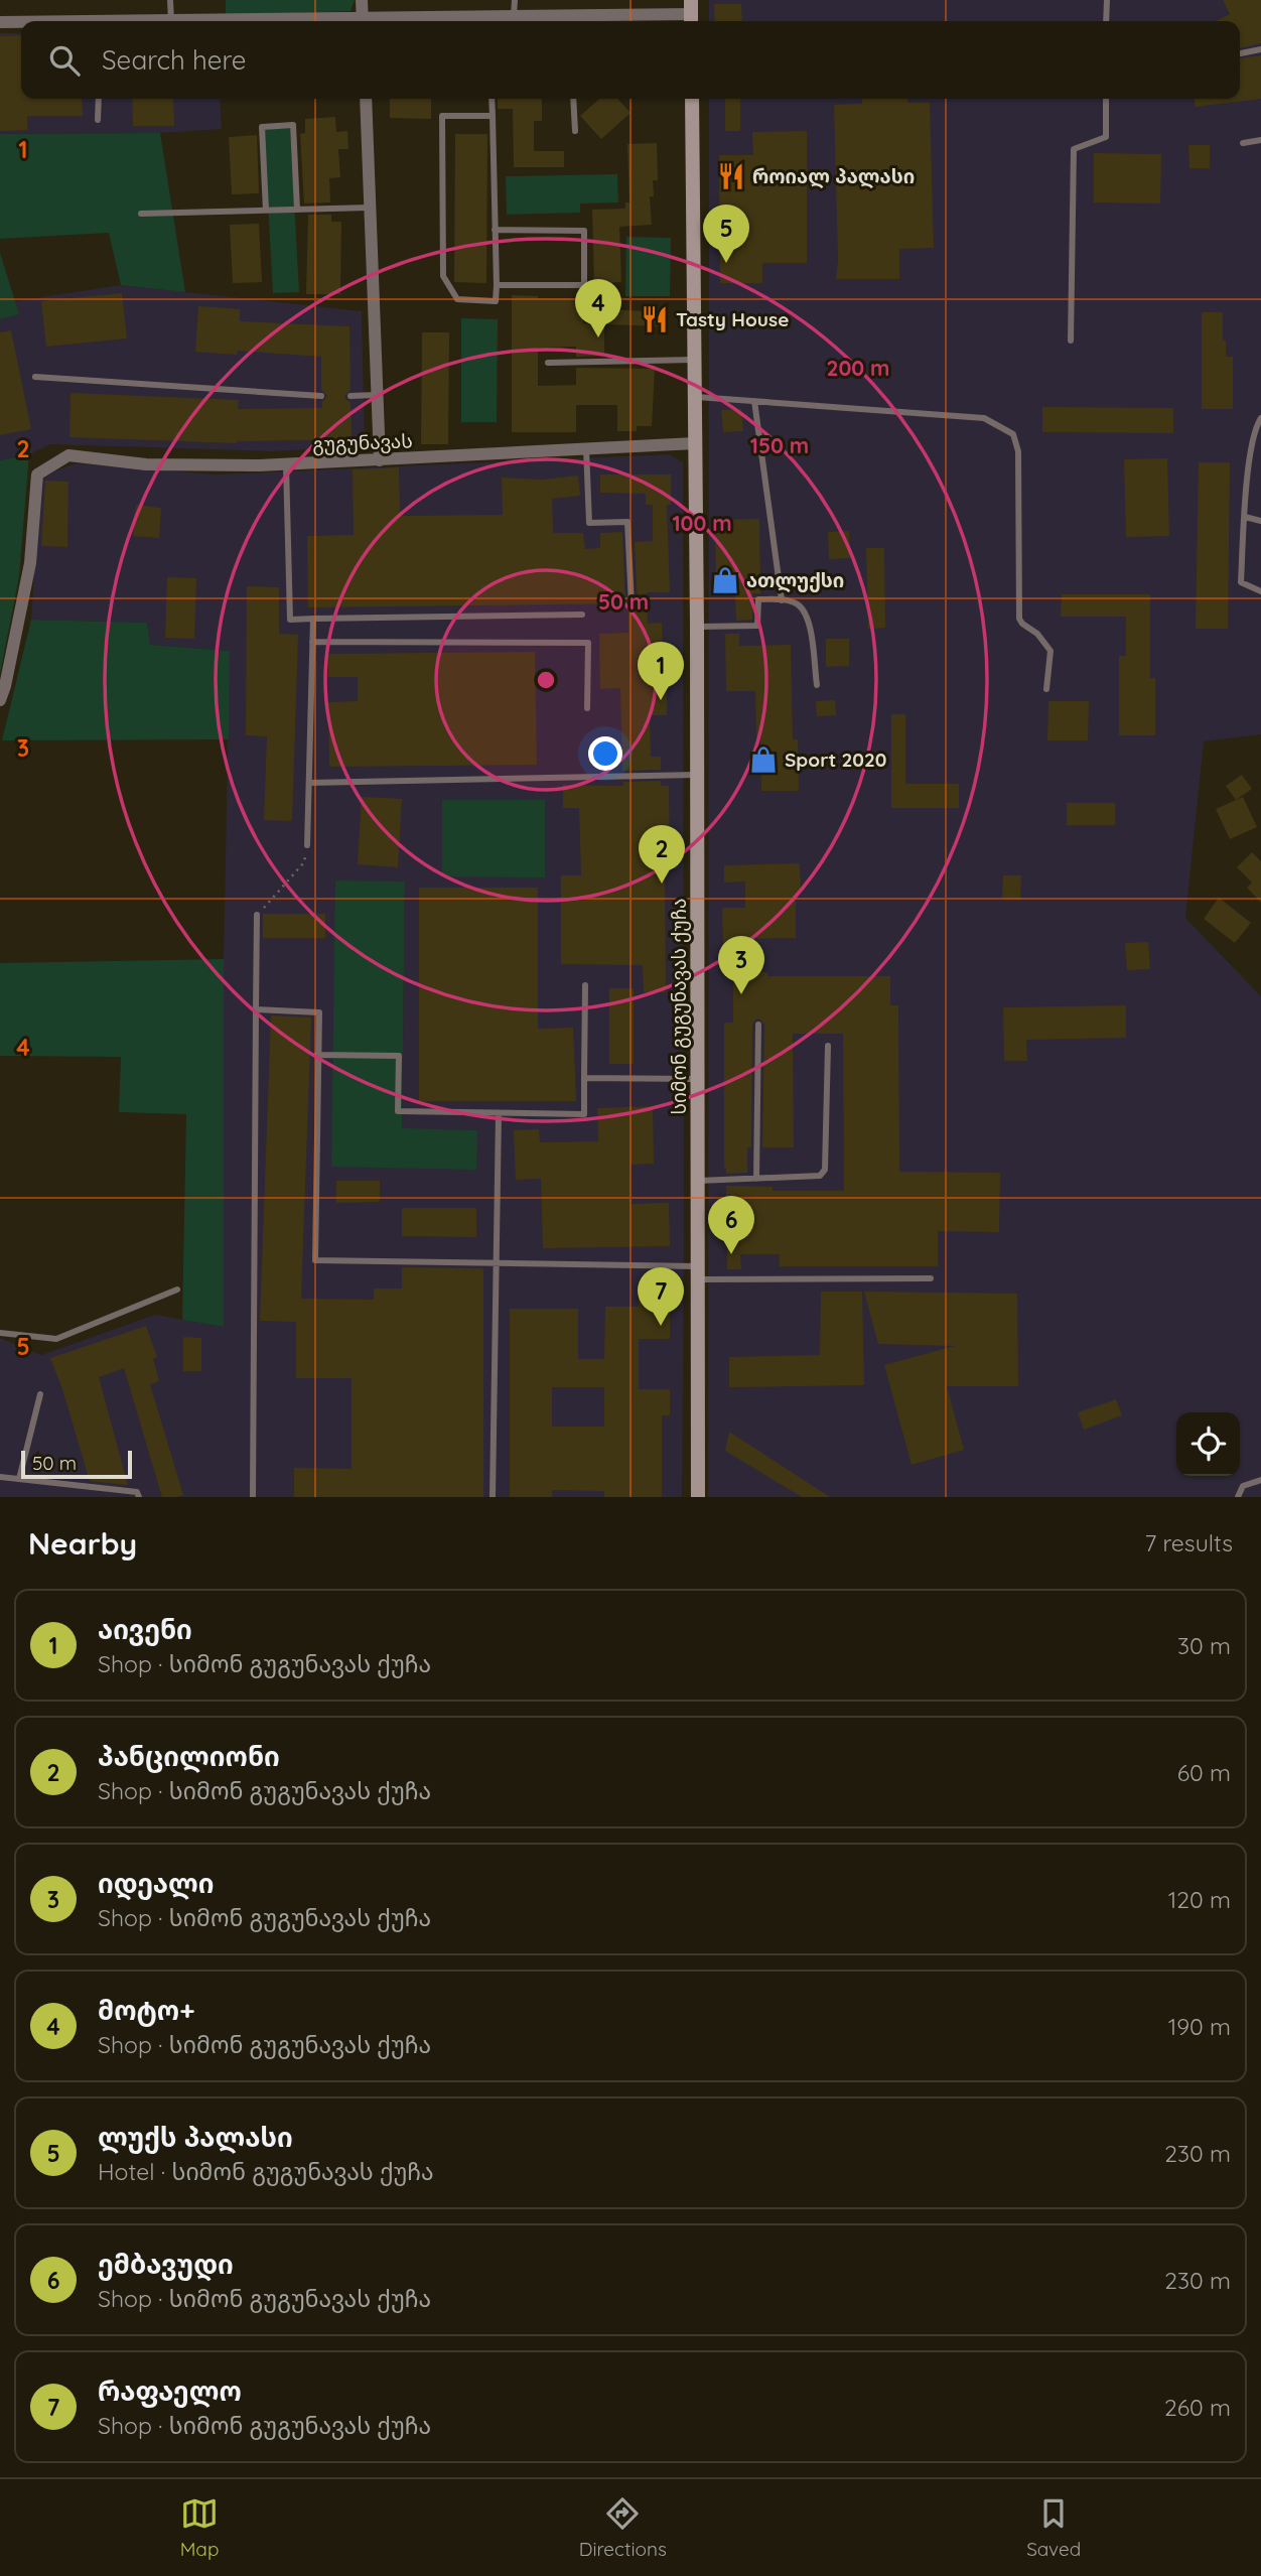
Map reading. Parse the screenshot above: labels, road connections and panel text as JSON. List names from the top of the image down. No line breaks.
{"streets":{"main road":["სიმონ გუგუნავას ქუჩა"],"street":["გუგუნავას"]},"crossings":[["გუგუნავას","სიმონ გუგუნავას ქუჩა"]],"places":{"restaurant":["როიალ პალასი","Tasty House"],"shop":["ათლუქსი","Sport 2020"]},"scale_bar":"50 m","page":{"search":"Search here","pins":["5","4","1","2","3","6","7"],"scale":"50 m","heading":["Nearby","7 results"],"list":[{"mark":"1","name":"აივენი","note":"Shop · სიმონ გუგუნავას ქუჩა","value":"30 m"},{"mark":"2","name":"პანცილიონი","note":"Shop · სიმონ გუგუნავას ქუჩა","value":"60 m"},{"mark":"3","name":"იდეალი","note":"Shop · სიმონ გუგუნავას ქუჩა","value":"120 m"},{"mark":"4","name":"მოტო+","note":"Shop · სიმონ გუგუნავას ქუჩა","value":"190 m"},{"mark":"5","name":"ლუქს პალასი","note":"Hotel · სიმონ გუგუნავას ქუჩა","value":"230 m"},{"mark":"6","name":"ემბავუდი","note":"Shop · სიმონ გუგუნავას ქუჩა","value":"230 m"},{"mark":"7","name":"რაფაელო","note":"Shop · სიმონ გუგუნავას ქუჩა","value":"260 m"}],"nav":["Map","Directions","Saved"]},"grid":{"rows":["1","2","3","4","5"]},"rings":["200 m","150 m","100 m","50 m"]}
